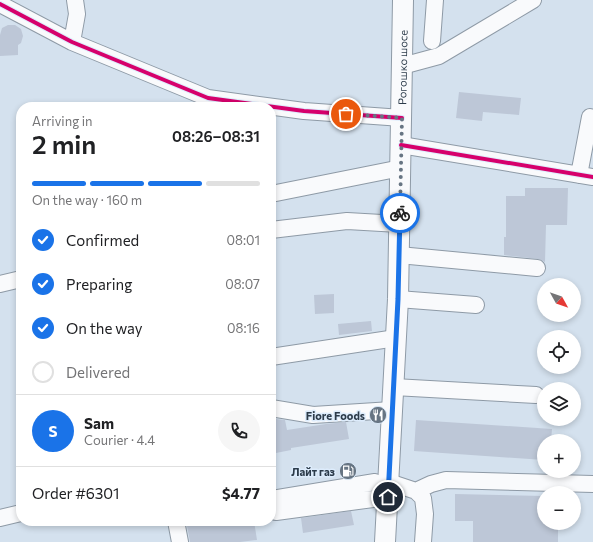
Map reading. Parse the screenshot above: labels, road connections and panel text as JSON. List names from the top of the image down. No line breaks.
{"streets":{"main road":["Рогошко шосе"]},"places":{"restaurant":["Fiore Foods"],"fuel station":["Лайт газ"]},"north":"bottom right","page":{"heading":["2 min","Arriving in","08:26–08:31"],"panel":["Sam","Courier · 4.4","Order #6301","$4.77"],"bar":"On the way · 160 m","list":[["Confirmed","08:01"],["Preparing","08:07"],["On the way","08:16"],"Delivered"],"map_buttons":["+","−"],"round":"S"}}
